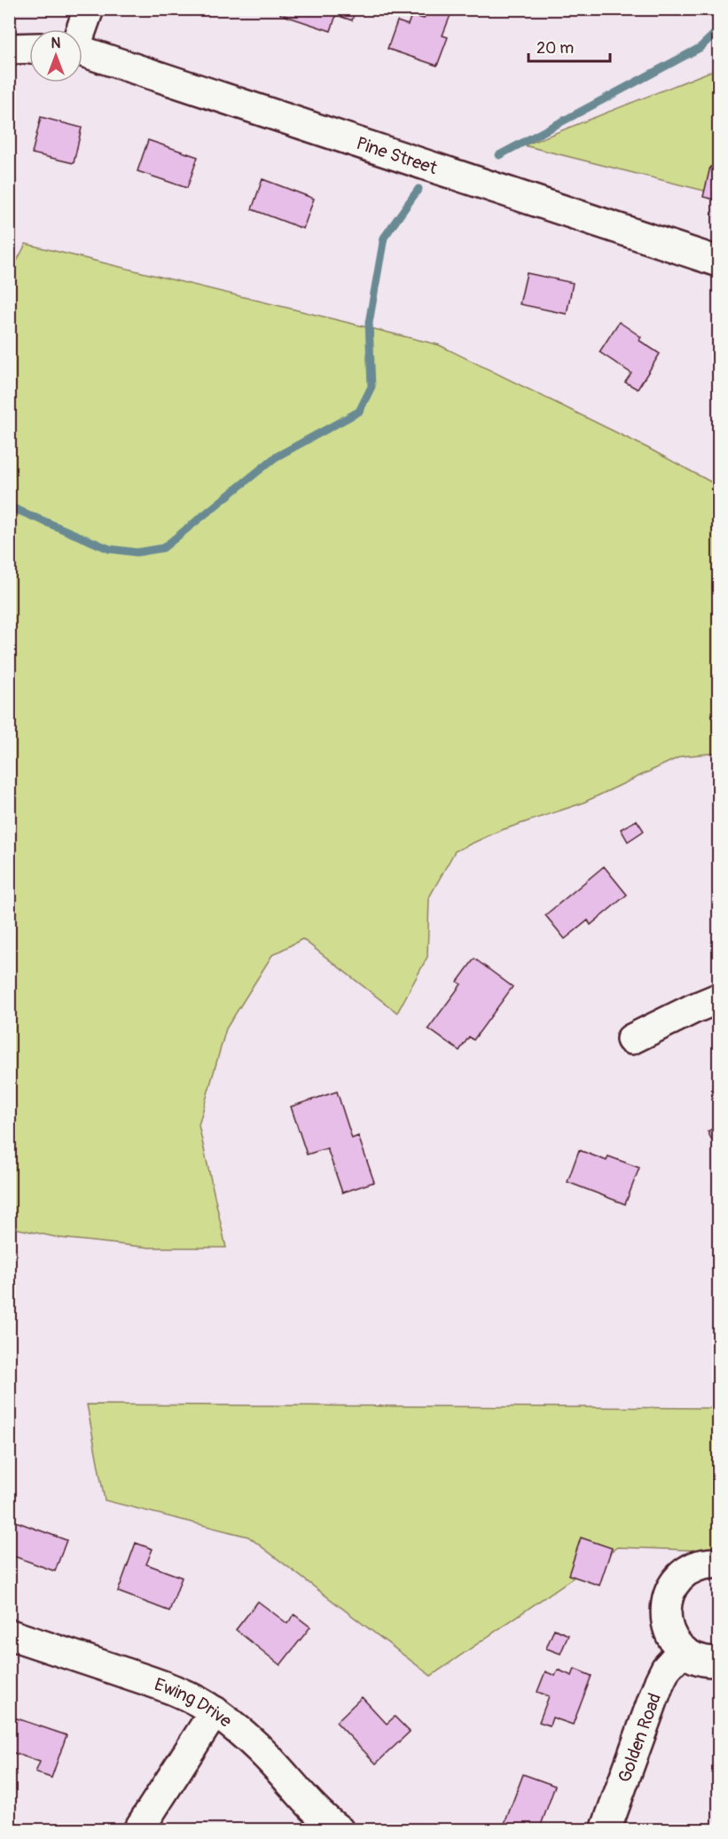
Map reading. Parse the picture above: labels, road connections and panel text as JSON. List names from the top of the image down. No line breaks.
{"streets":{"street":["Pine Street","Ewing Drive","Golden Road"]},"scale_bar":"20 m","north":"top"}
